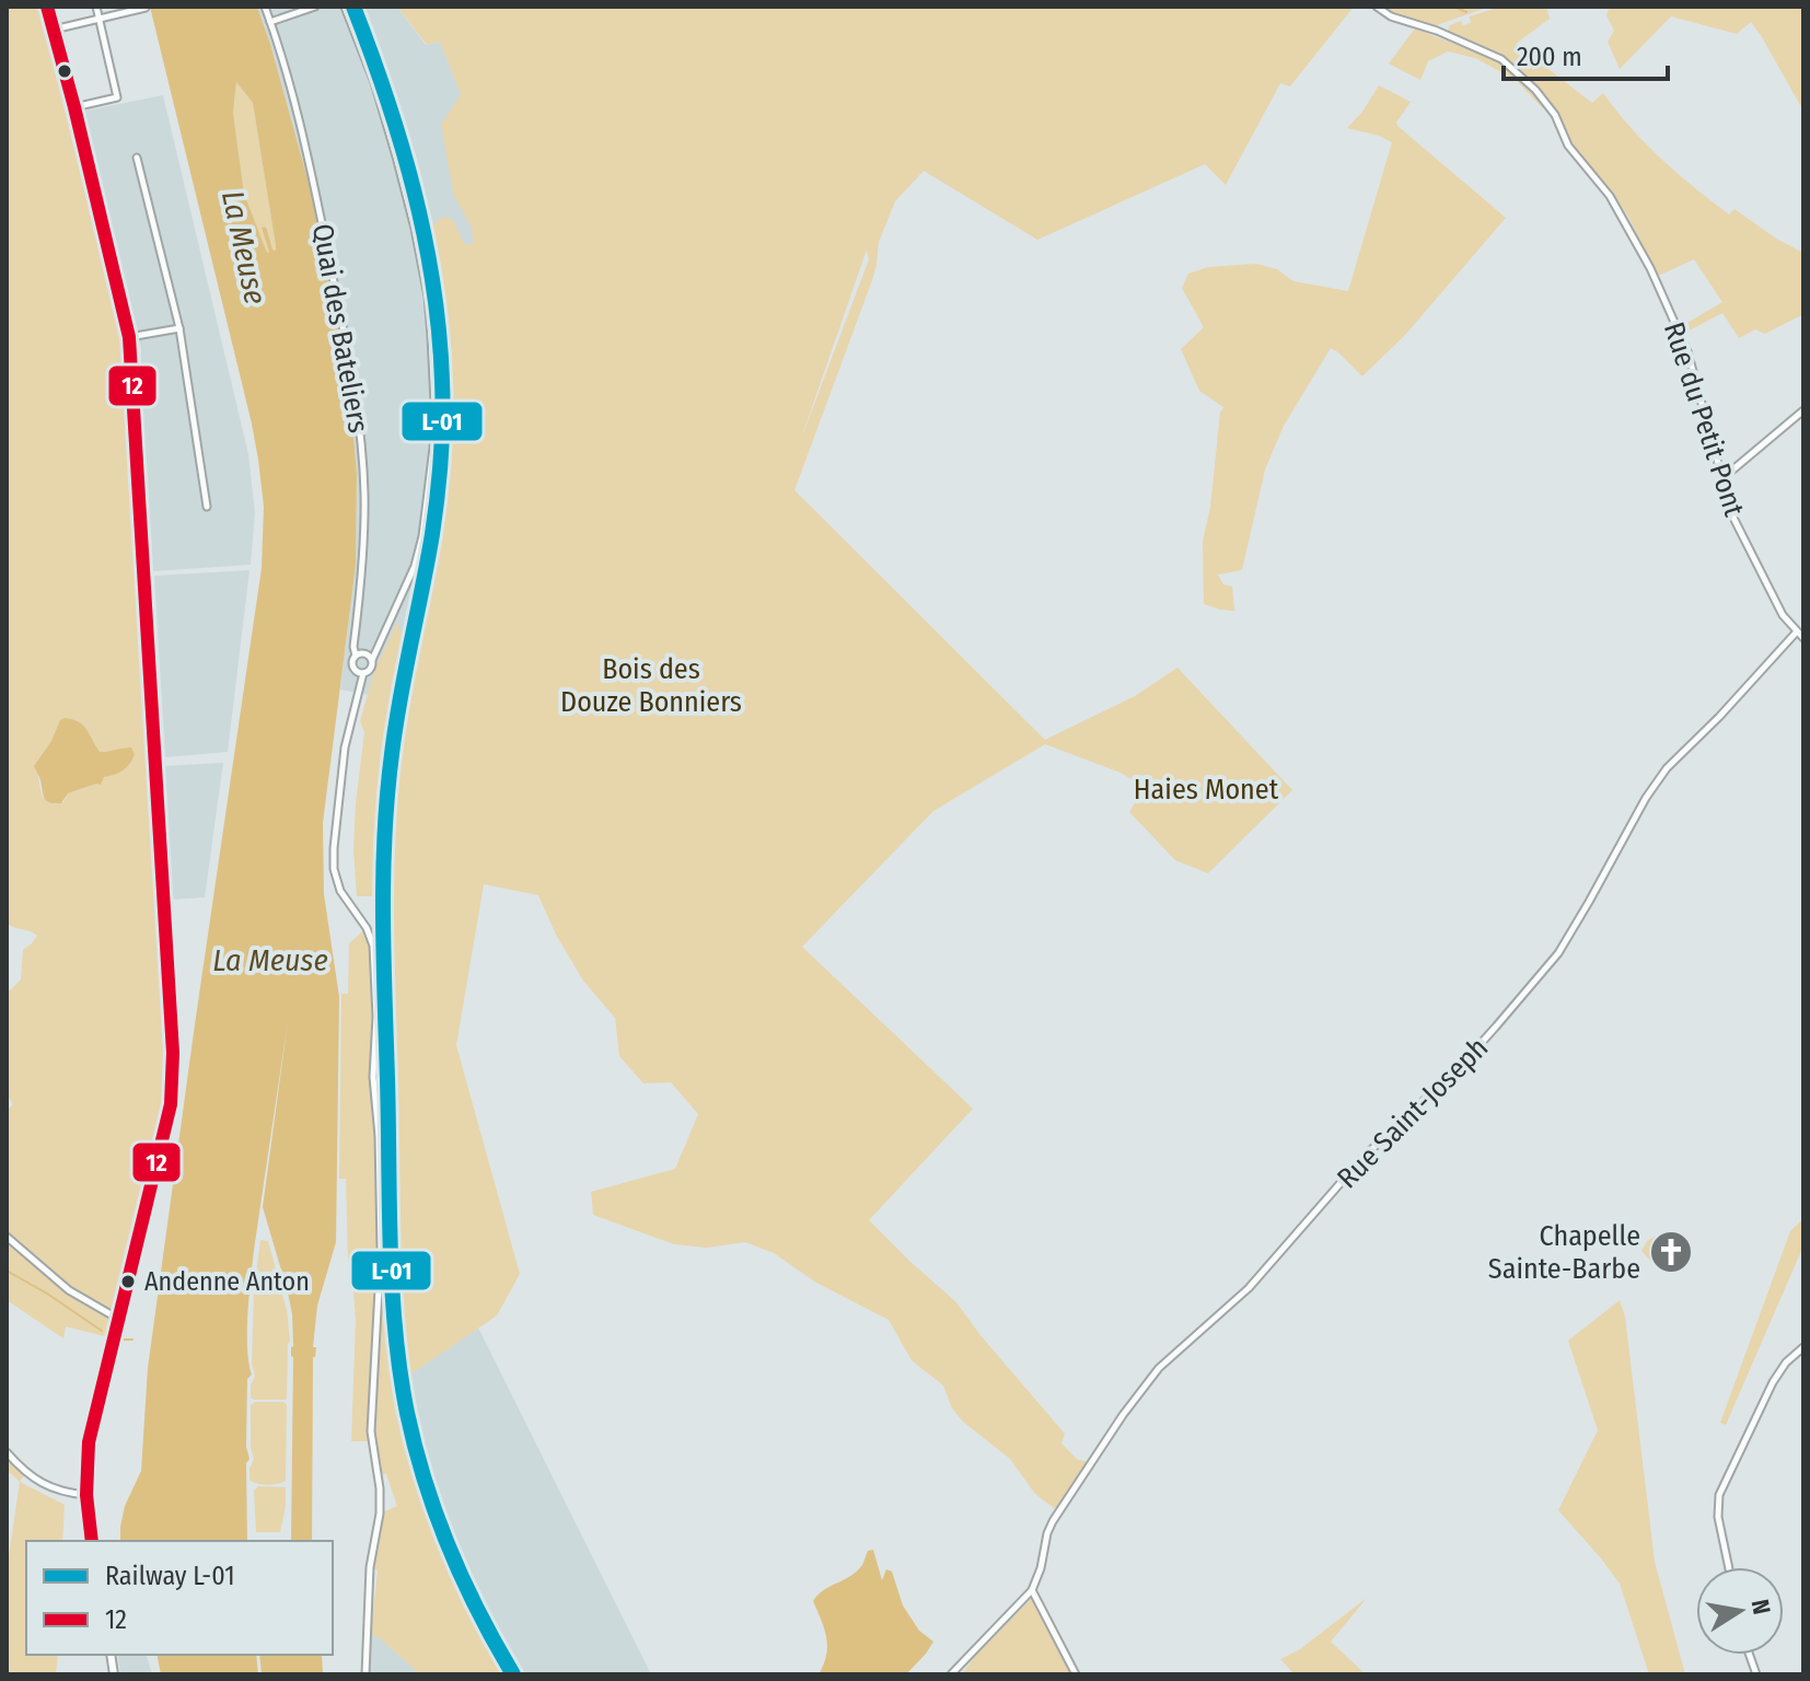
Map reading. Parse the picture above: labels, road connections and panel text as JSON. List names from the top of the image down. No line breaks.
{"streets":{"street":["Quai des Bateliers","Rue du Petit Pont","Rue Saint-Joseph"]},"crossings":[["Rue du Petit Pont","Rue Saint-Joseph"]],"water":["La Meuse"],"parks":["Bois des Douze Bonniers","Haies Monet"],"places":{"church":["Chapelle Sainte-Barbe"],"other":["Andenne Anton"]},"lines":["rail line L-01","transit line 12"],"legend":["Railway L-01","12"],"scale_bar":"200 m","north":"right"}
